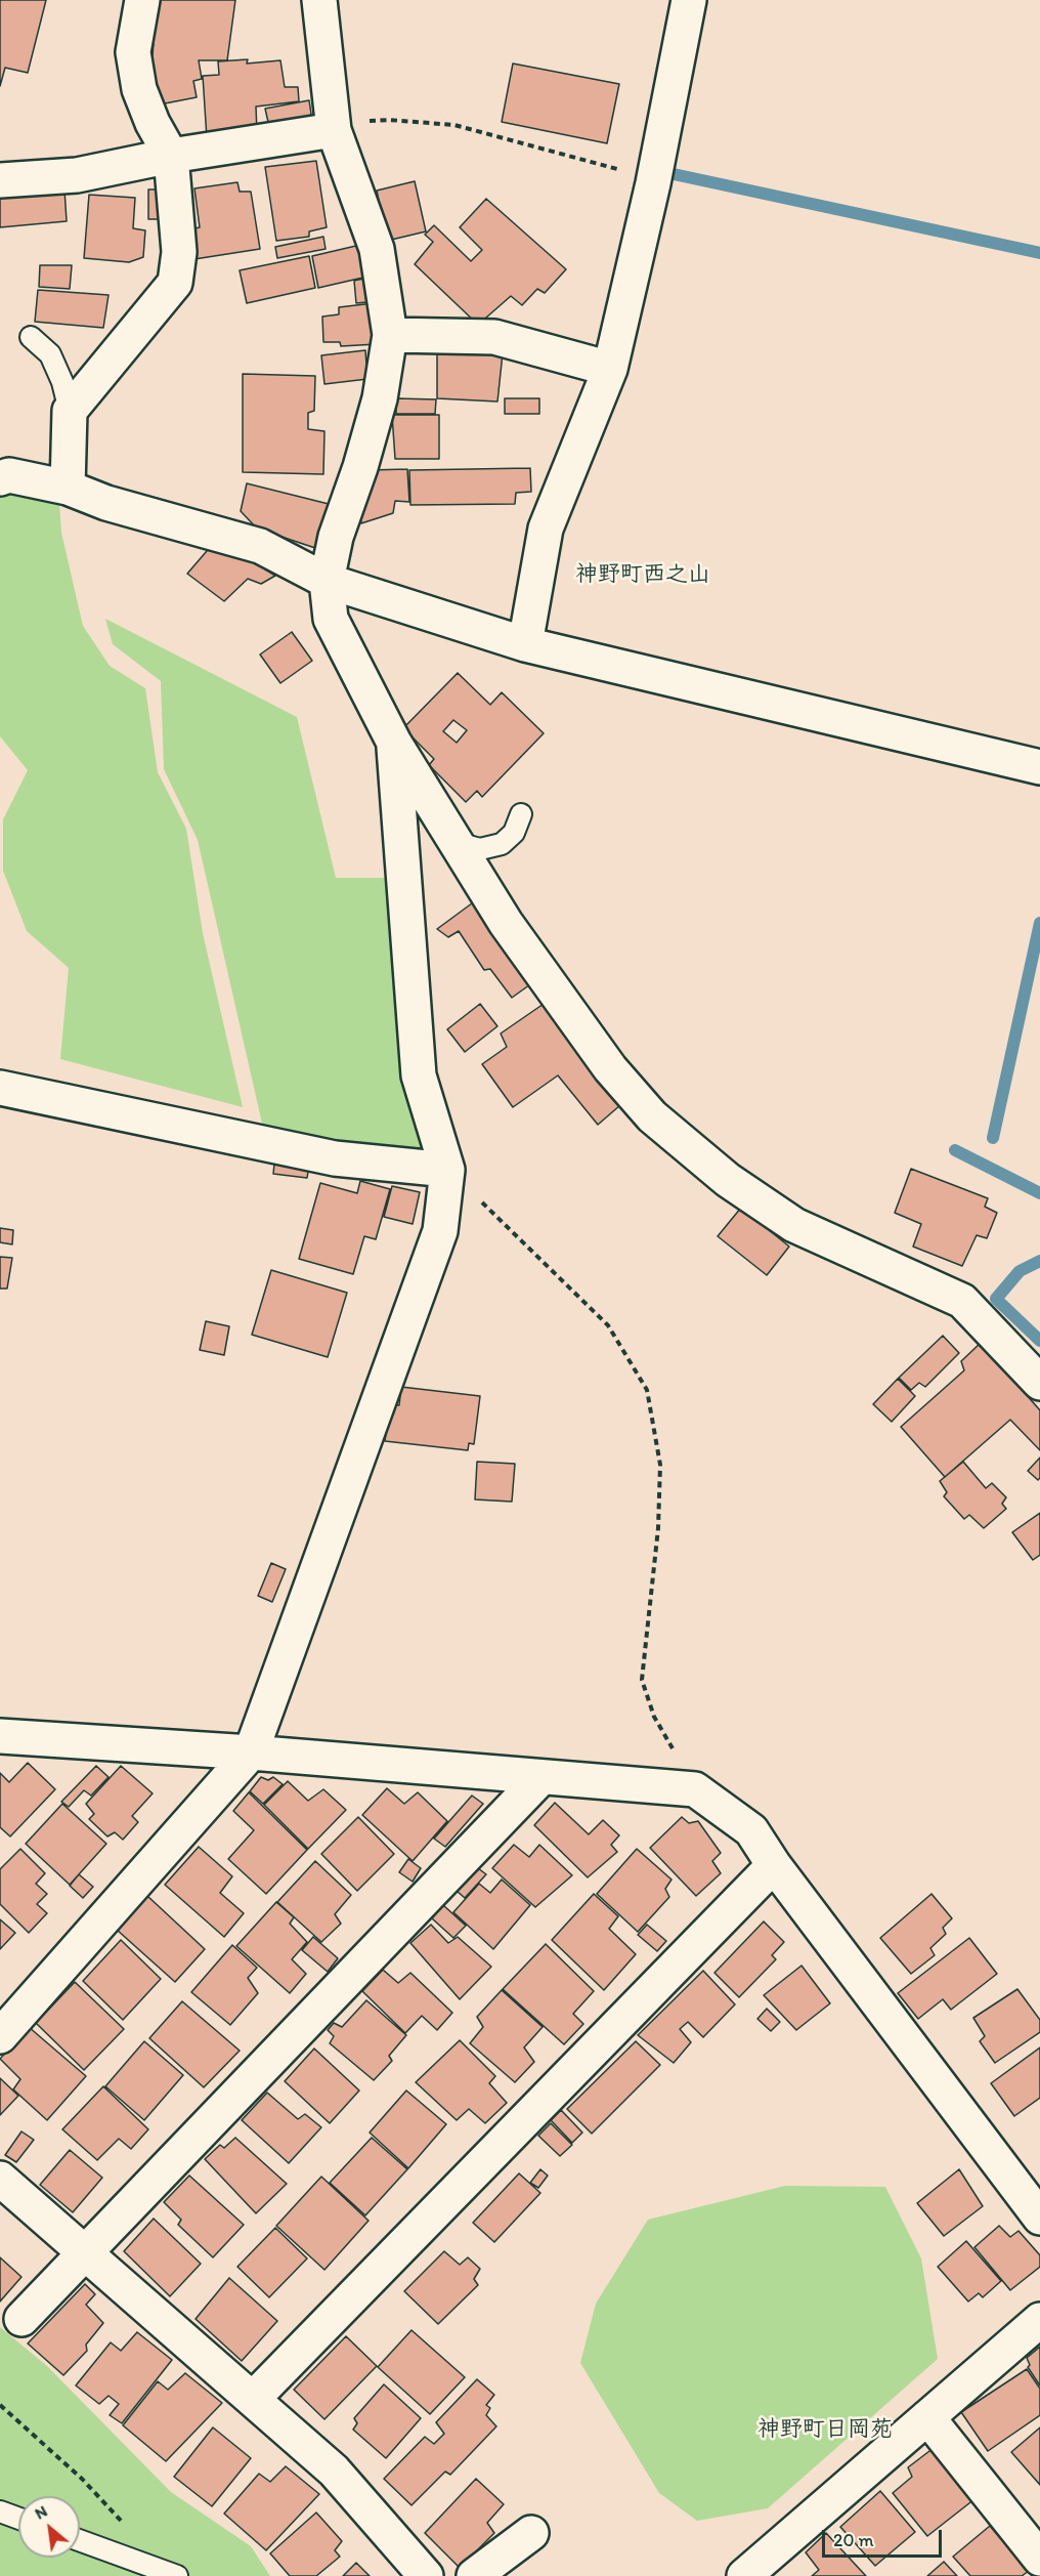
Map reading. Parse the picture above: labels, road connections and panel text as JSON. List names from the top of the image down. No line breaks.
{"districts":["神野町西之山","神野町日岡苑"],"scale_bar":"20 m","north":"top left"}
